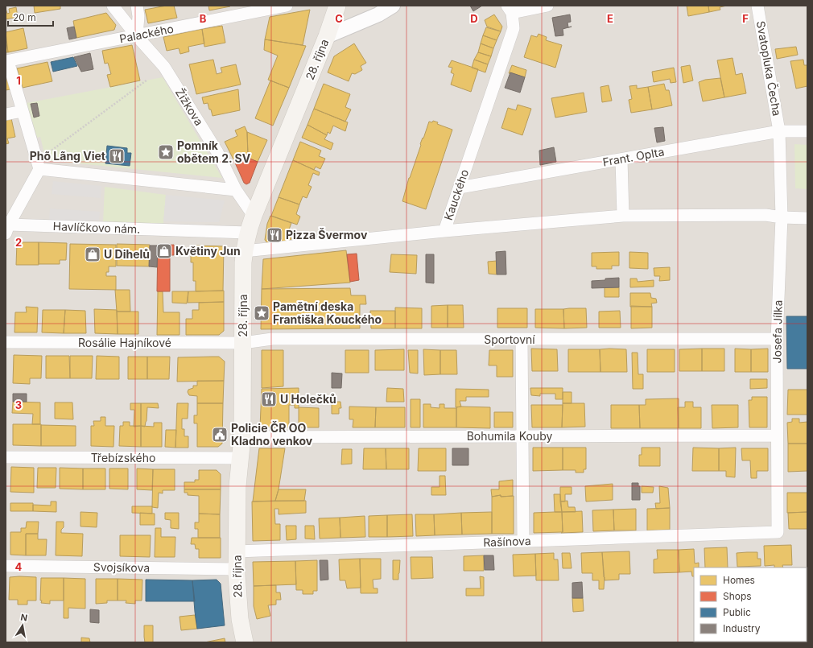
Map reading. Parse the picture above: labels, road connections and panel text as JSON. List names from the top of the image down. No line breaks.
{"streets":{"main road":["28. října"],"street":["Palackého","Svatopluka Čecha","Žižkova","Frant. Oplta","Kauckého","Havlíčkovo nám.","Josefa Jílka","Sportovní","Rosálie Hajníkové","Bohumila Kouby","Třebízského","Rašínova","Svojsíkova"]},"crossings":[["Palackého","Žižkova"],["28. října","Žižkova"],["28. října","Kauckého"],["28. října","Havlíčkovo nám."],["28. října","Sportovní"],["28. října","Rosálie Hajníkové"],["28. října","Bohumila Kouby"],["28. října","Třebízského"],["28. října","Rašínova"],["28. října","Svojsíkova"],["Svatopluka Čecha","Frant. Oplta"],["Svatopluka Čecha","Josefa Jílka"],["Frant. Oplta","Kauckého"],["Frant. Oplta","Josefa Jílka"],["Josefa Jílka","Sportovní"],["Josefa Jílka","Bohumila Kouby"],["Josefa Jílka","Rašínova"],["Sportovní","Rosálie Hajníkové"]],"places":{"place":["Pomník obětem 2. SV","Pamětní deska Františka Kouckého"],"restaurant":["Phõ Lãng Viet","Pizza Švermov","U Holečků"],"shop":["Květiny Jun","U Dihelů"],"public building":["Policie ČR OO Kladno venkov"]},"legend":["Homes","Shops","Public","Industry"],"scale_bar":"20 m","north":"top","grid":{"columns":["B","C","D","E","F"],"rows":["1","2","3","4"]}}
